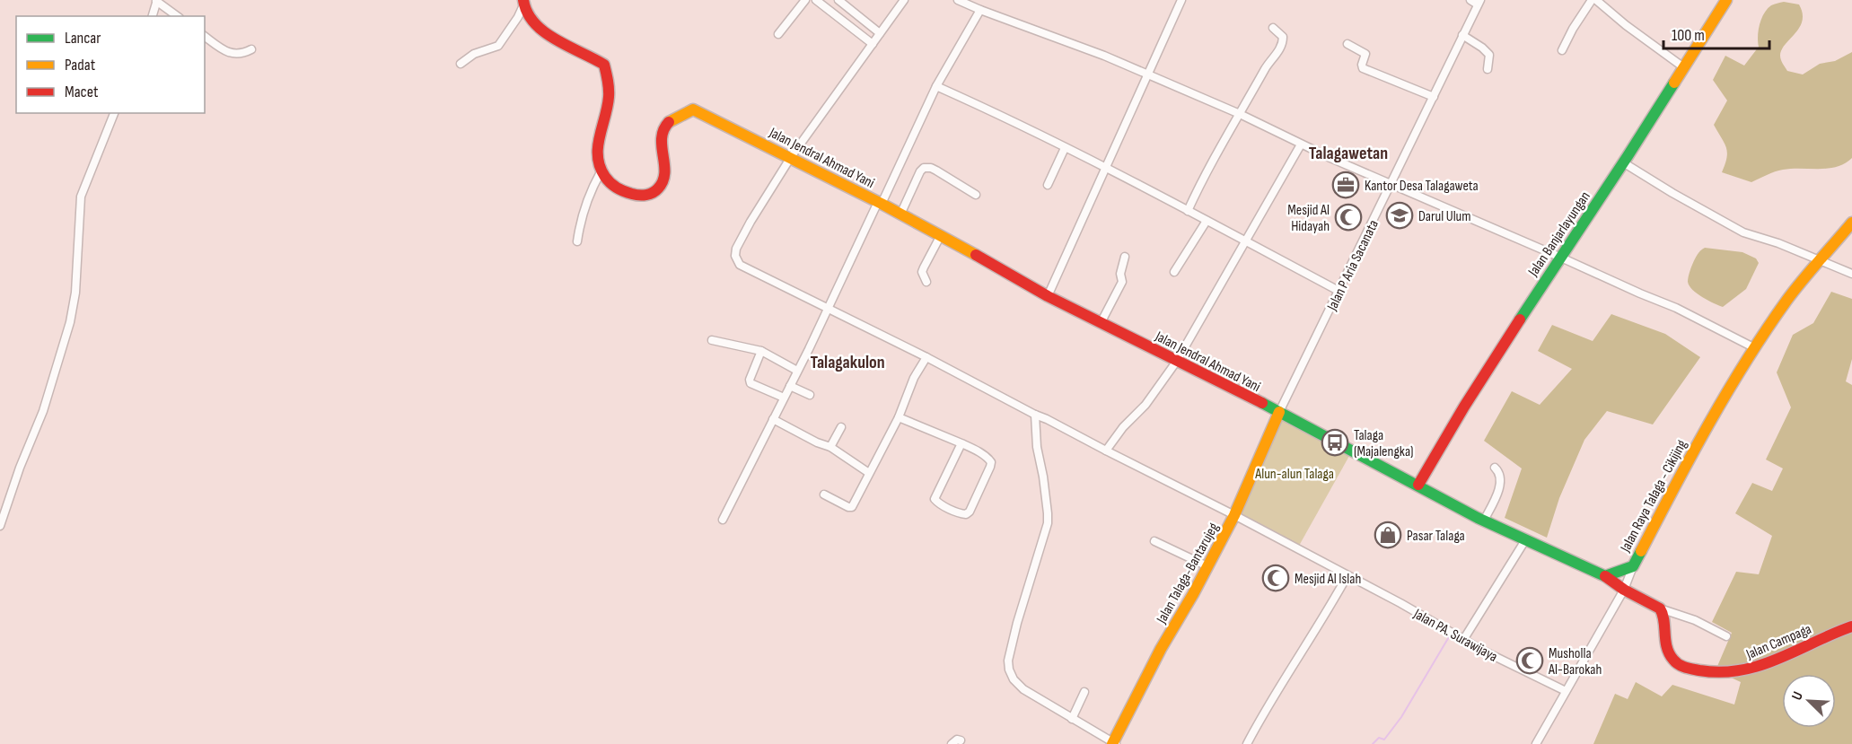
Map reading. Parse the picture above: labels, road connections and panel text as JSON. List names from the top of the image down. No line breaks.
{"streets":{"main road":["Jalan Jendral Ahmad Yani","Jalan Banjarlayungan","Jalan Raya Talaga - Cikijing","Jalan Talaga-Bantarujeg","Jalan Campaga"],"street":["Jalan P Aria Sacanata","Jalan PA. Surawijaya"]},"crossings":[["Jalan Jendral Ahmad Yani","Jalan P Aria Sacanata"],["Jalan Jendral Ahmad Yani","Jalan Talaga-Bantarujeg"],["Jalan Jendral Ahmad Yani","Jalan PA. Surawijaya"],["Jalan P Aria Sacanata","Jalan Talaga-Bantarujeg"],["Jalan Talaga-Bantarujeg","Jalan PA. Surawijaya"]],"districts":["Talagawetan","Talagakulon"],"parks":["Alun-alun Talaga"],"places":{"office":["Kantor Desa Talagaweta"],"school or university":["Darul Ulum"],"mosque":["Mesjid Al Hidayah","Mesjid Al Islah","Musholla Al-Barokah"],"bus stop":["Talaga (Majalengka)"],"shop":["Pasar Talaga"]},"legend":["Lancar","Padat","Macet"],"scale_bar":"100 m","north":"top left"}
